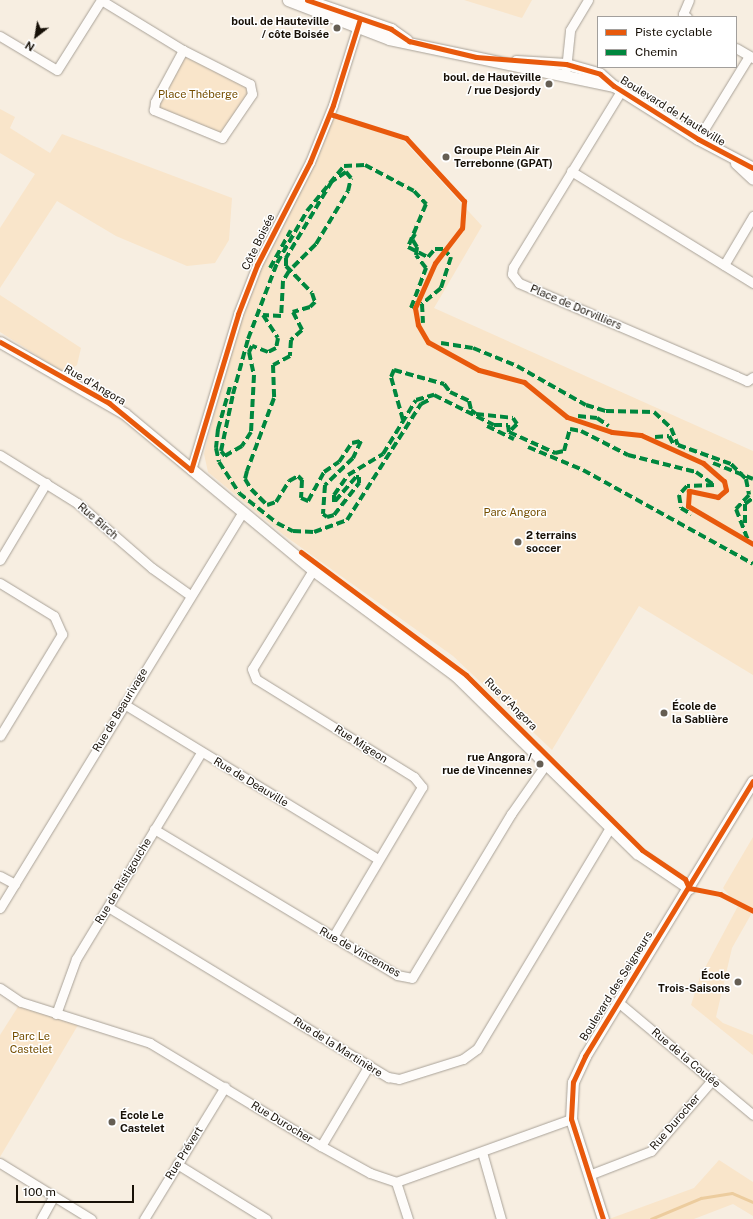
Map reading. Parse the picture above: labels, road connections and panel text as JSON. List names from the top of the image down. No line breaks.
{"streets":{"street":["Boulevard de Hauteville","Côte Boisée","Place de Dorvilliers","Rue d'Angora","Rue Birch","Rue de Beaurivage","Rue Migeon","Rue de Deauville","Rue de Ristigouche","Rue de Vincennes","Boulevard des Seigneurs","Rue de la Martinière","Rue de la Coulée","Rue Durocher","Rue Prévert"]},"crossings":[["Boulevard de Hauteville","Côte Boisée"],["Boulevard de Hauteville","Place de Dorvilliers"],["Côte Boisée","Rue d'Angora"],["Rue d'Angora","Rue de Beaurivage"],["Rue d'Angora","Rue Migeon"],["Rue d'Angora","Rue de Vincennes"],["Rue d'Angora","Boulevard des Seigneurs"],["Rue d'Angora","Rue de la Martinière"],["Rue Birch","Rue de Beaurivage"],["Rue de Beaurivage","Rue de Deauville"],["Rue Migeon","Rue de Deauville"],["Rue Migeon","Rue de Vincennes"],["Rue de Deauville","Rue de Ristigouche"],["Rue de Ristigouche","Rue de Vincennes"],["Rue de Ristigouche","Rue de la Martinière"],["Rue de Ristigouche","Rue Durocher"],["Boulevard des Seigneurs","Rue de la Coulée"],["Boulevard des Seigneurs","Rue Durocher"],["Rue de la Coulée","Rue Durocher"],["Rue Durocher","Rue Prévert"]],"parks":["Place Théberge","Parc Angora","Parc Le Castelet"],"places":["boul. de Hauteville / côte Boisée","boul. de Hauteville / rue Desjordy","Groupe Plein Air Terrebonne (GPAT)","2 terrains soccer","École de la Sablière","rue Angora / rue de Vincennes","École Trois-Saisons","École Le Castelet"],"legend":["Piste cyclable","Chemin"],"scale_bar":"100 m","north":"bottom left"}
